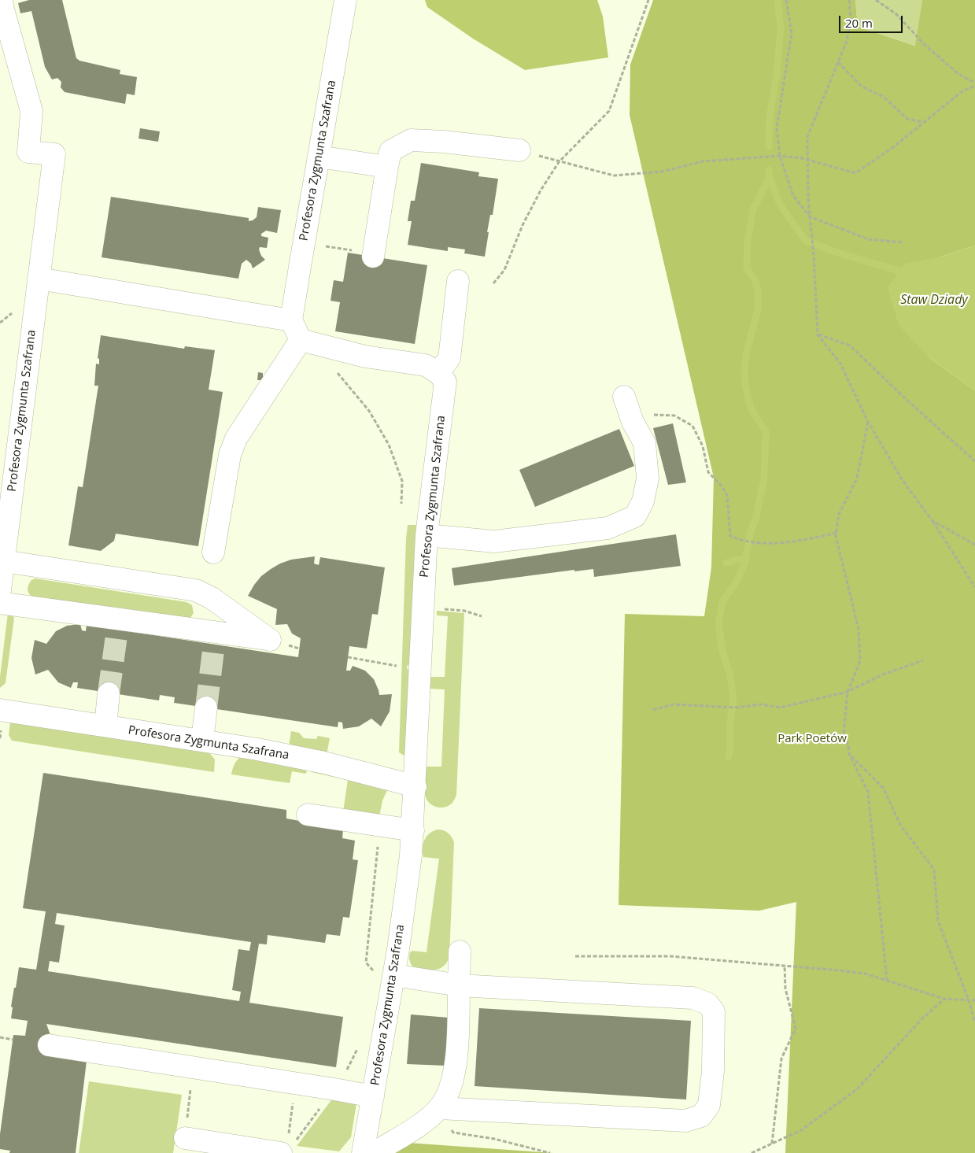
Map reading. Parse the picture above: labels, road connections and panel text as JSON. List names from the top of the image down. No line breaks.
{"streets":{"street":["Profesora Zygmunta Szafrana"]},"water":["Staw Dziady"],"parks":["Park Poetów"],"scale_bar":"20 m"}
